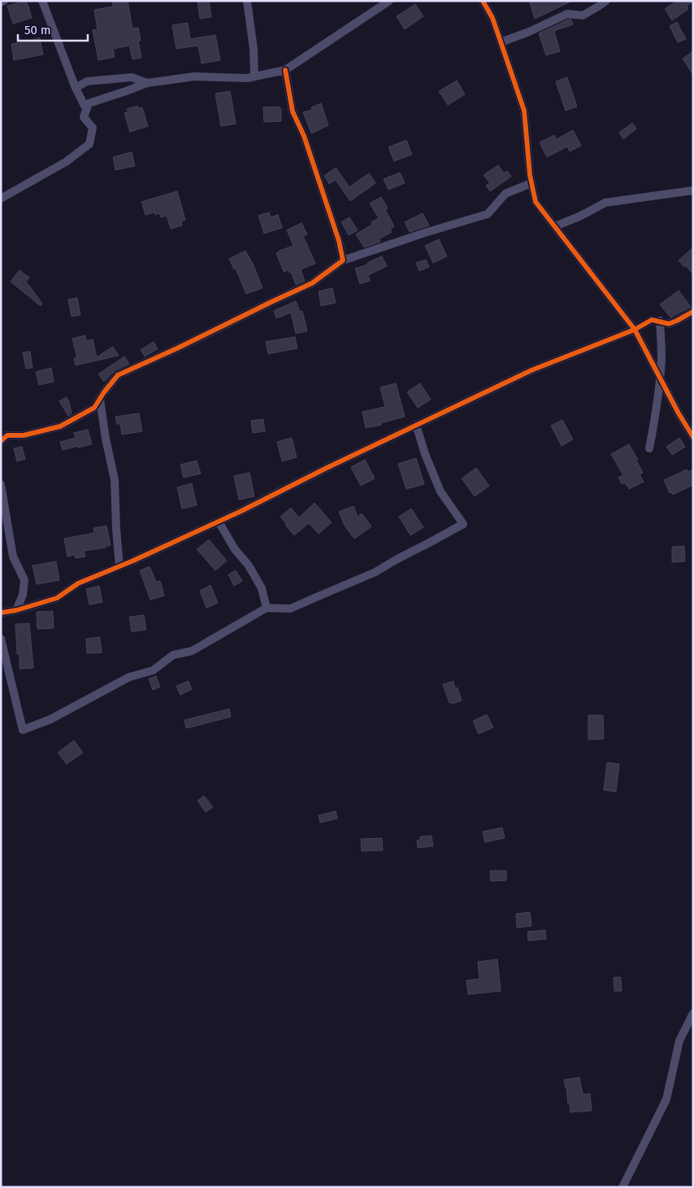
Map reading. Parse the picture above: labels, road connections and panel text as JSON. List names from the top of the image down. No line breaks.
{"scale_bar":"50 m"}
